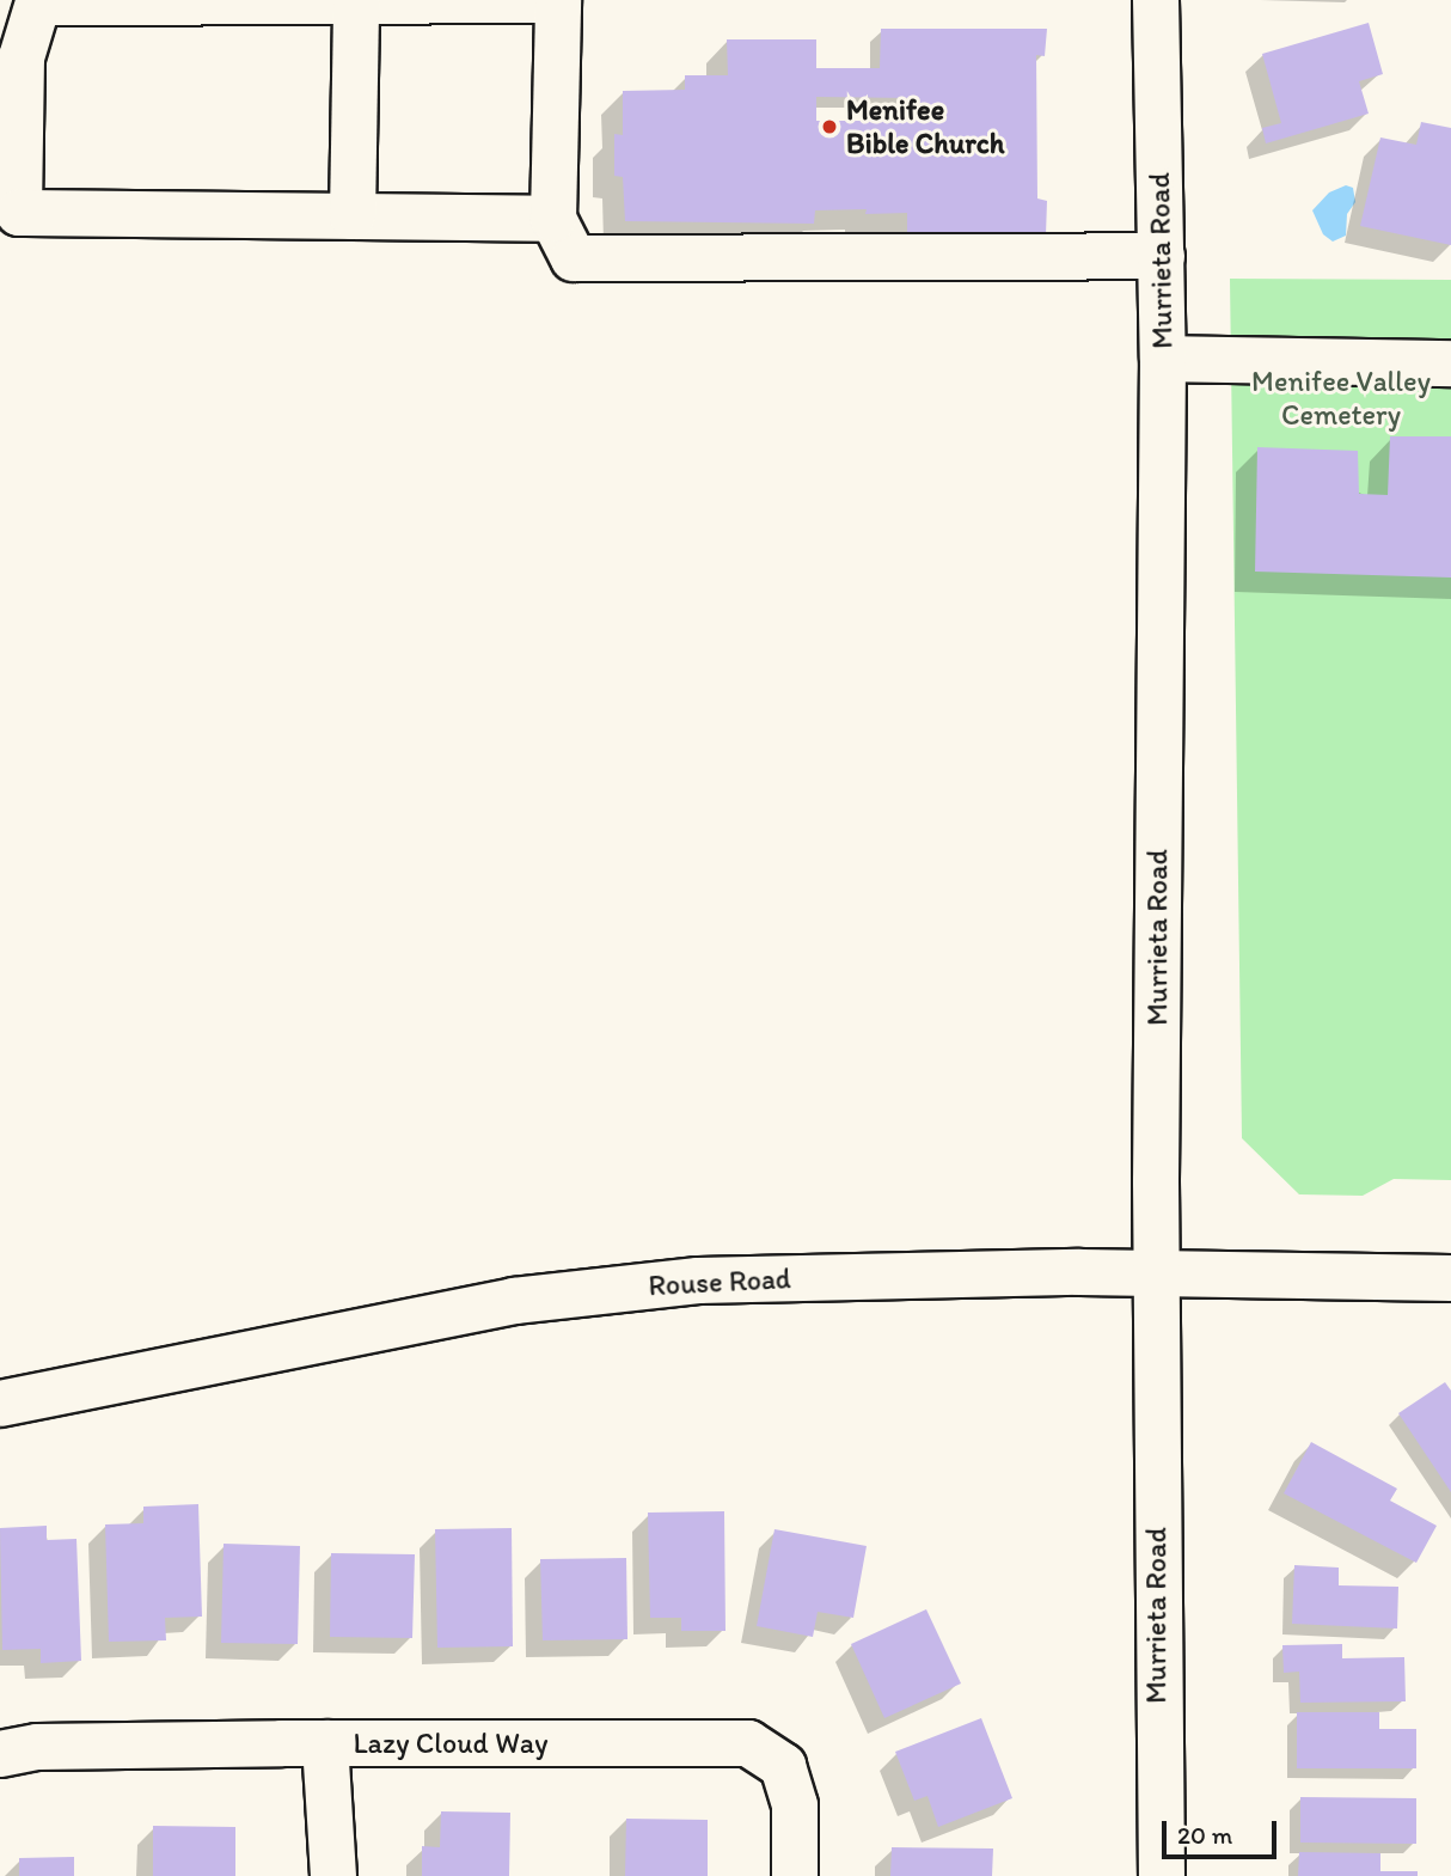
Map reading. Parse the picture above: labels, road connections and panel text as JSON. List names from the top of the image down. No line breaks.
{"streets":{"street":["Murrieta Road","Rouse Road","Lazy Cloud Way"]},"crossings":[["Murrieta Road","Rouse Road"]],"parks":["Menifee Valley Cemetery"],"places":["Menifee Bible Church"],"scale_bar":"20 m"}
